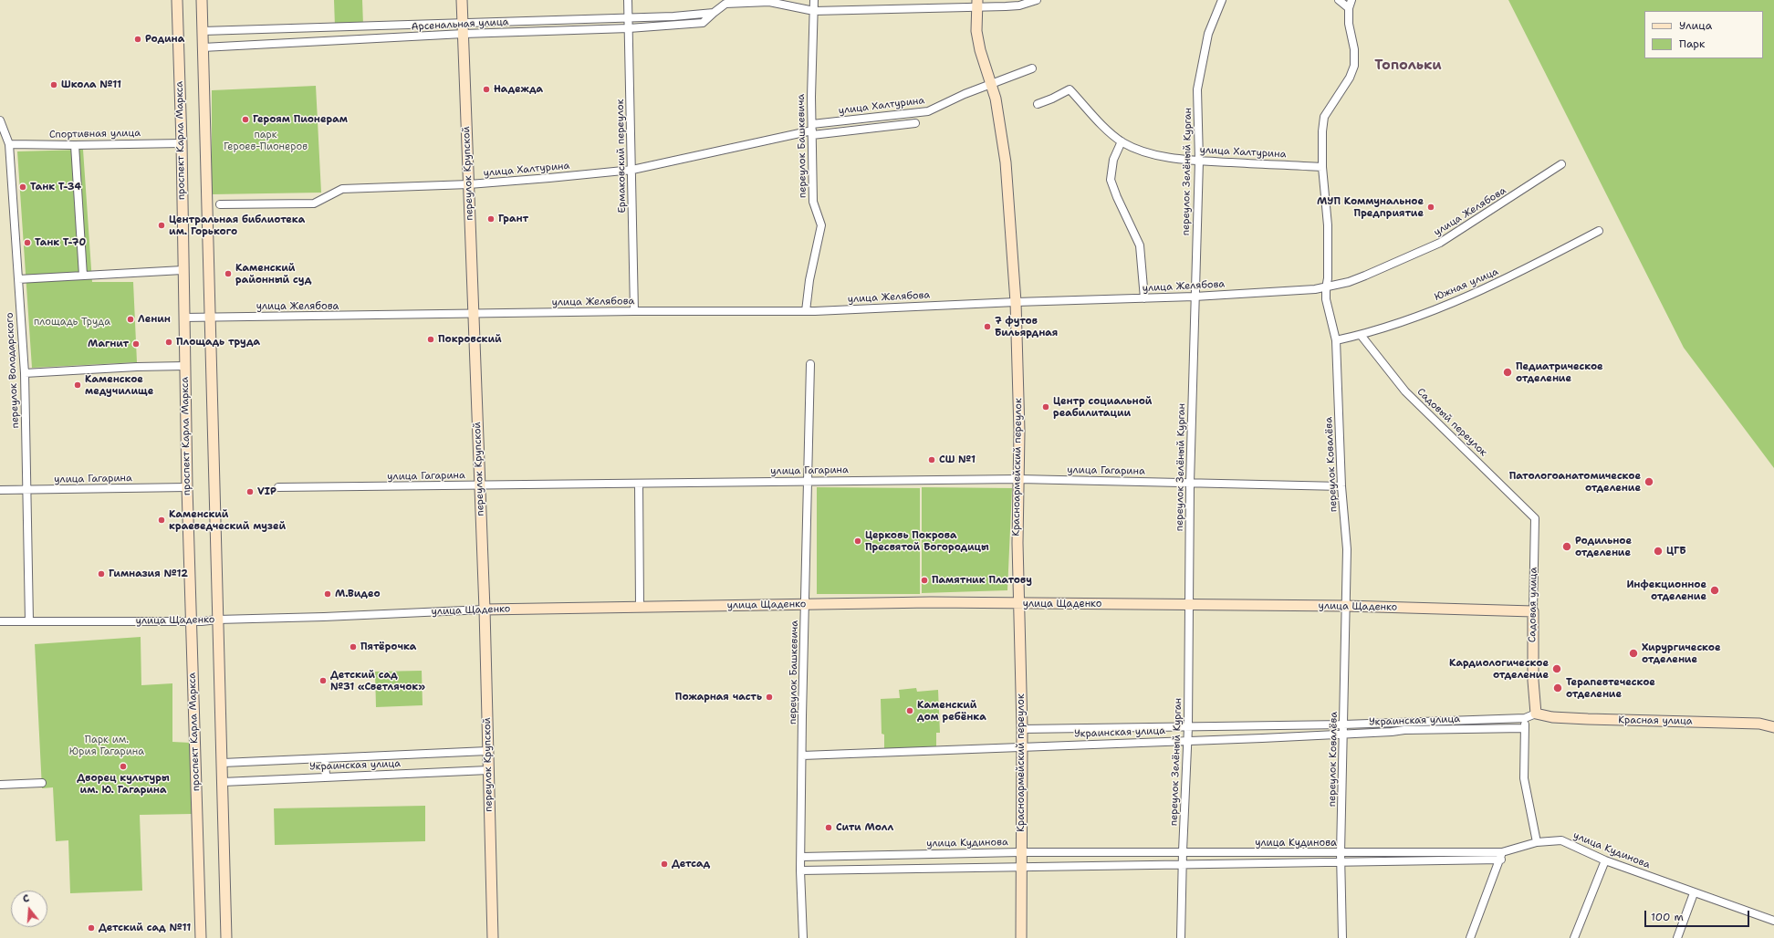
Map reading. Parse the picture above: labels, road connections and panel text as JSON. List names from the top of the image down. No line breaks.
{"streets":{"street":["Арсенальная улица","улица Халтурина","Спортивная улица","проспект Карла Маркса","переулок Башкевича","Ермаковский переулок","переулок Зелёный Курган","переулок Крупской","улица Желябова","Южная улица","переулок Володарского","Садовый переулок","переулок Ковалёва","Красноармейский переулок","улица Гагарина","улица Щаденко","Садовая улица","Украинская улица","Красная улица","улица Кудинова"]},"crossings":[["Арсенальная улица","переулок Башкевича"],["Арсенальная улица","Ермаковский переулок"],["Арсенальная улица","переулок Крупской"],["Арсенальная улица","Красноармейский переулок"],["улица Халтурина","переулок Башкевича"],["улица Халтурина","Ермаковский переулок"],["улица Халтурина","переулок Зелёный Курган"],["улица Халтурина","переулок Крупской"],["улица Халтурина","переулок Ковалёва"],["улица Халтурина","Красноармейский переулок"],["Спортивная улица","проспект Карла Маркса"],["Спортивная улица","переулок Володарского"],["проспект Карла Маркса","улица Желябова"],["проспект Карла Маркса","улица Гагарина"],["проспект Карла Маркса","улица Щаденко"],["переулок Башкевича","улица Желябова"],["переулок Башкевича","улица Гагарина"],["переулок Башкевича","улица Щаденко"],["переулок Башкевича","Украинская улица"],["переулок Башкевича","улица Кудинова"],["Ермаковский переулок","улица Желябова"],["переулок Зелёный Курган","улица Желябова"],["переулок Зелёный Курган","улица Гагарина"],["переулок Зелёный Курган","улица Щаденко"],["переулок Зелёный Курган","Украинская улица"],["переулок Зелёный Курган","улица Кудинова"],["переулок Крупской","улица Желябова"],["переулок Крупской","улица Гагарина"],["переулок Крупской","улица Щаденко"],["переулок Крупской","Украинская улица"],["улица Желябова","переулок Ковалёва"],["улица Желябова","Красноармейский переулок"],["Южная улица","Садовый переулок"],["Южная улица","переулок Ковалёва"],["переулок Володарского","улица Гагарина"],["переулок Володарского","улица Щаденко"],["Садовый переулок","Садовая улица"],["переулок Ковалёва","улица Гагарина"],["переулок Ковалёва","улица Щаденко"],["переулок Ковалёва","Украинская улица"],["переулок Ковалёва","улица Кудинова"],["Красноармейский переулок","улица Гагарина"],["Красноармейский переулок","улица Щаденко"],["Красноармейский переулок","Украинская улица"],["Красноармейский переулок","улица Кудинова"],["улица Щаденко","Садовая улица"],["Садовая улица","Украинская улица"],["Садовая улица","Красная улица"],["Украинская улица","Красная улица"]],"districts":["Топольки"],"parks":["парк Героев-Пионеров","площадь Труда","Парк им. Юрия Гагарина"],"places":["Родина","Школа №11","Надежда","Героям Пионерам","Танк Т-34","МУП Коммунальное Предприятие","Грант","Центральная библиотека им. Горького","Танк Т-70","Каменский районный суд","Ленин","7 футов Бильярдная","Покровский","Площадь труда","Магнит","Педиатрическое отделение","Каменское медучилище","Центр социальной реабилитации","СШ №1","Патологоанатомическое отделение","VIP","Каменский краеведческий музей","Церковь Покрова Пресвятой Богородицы","Родильное отделение","ЦГБ","Гимназия №12","Памятник Платову","Инфекционное отделение","М.Видео","Пятёрочка","Хирургическое отделение","Кардиологическое отделение","Детский сад №31 «Светлячок»","Терапевтеческое отделение","Пожарная часть","Каменский дом ребёнка","Дворец культуры им. Ю. Гагарина","Сити Молл","Детсад","Детский сад №11"],"legend":["Улица","Парк"],"scale_bar":"100 m","north":"top"}
